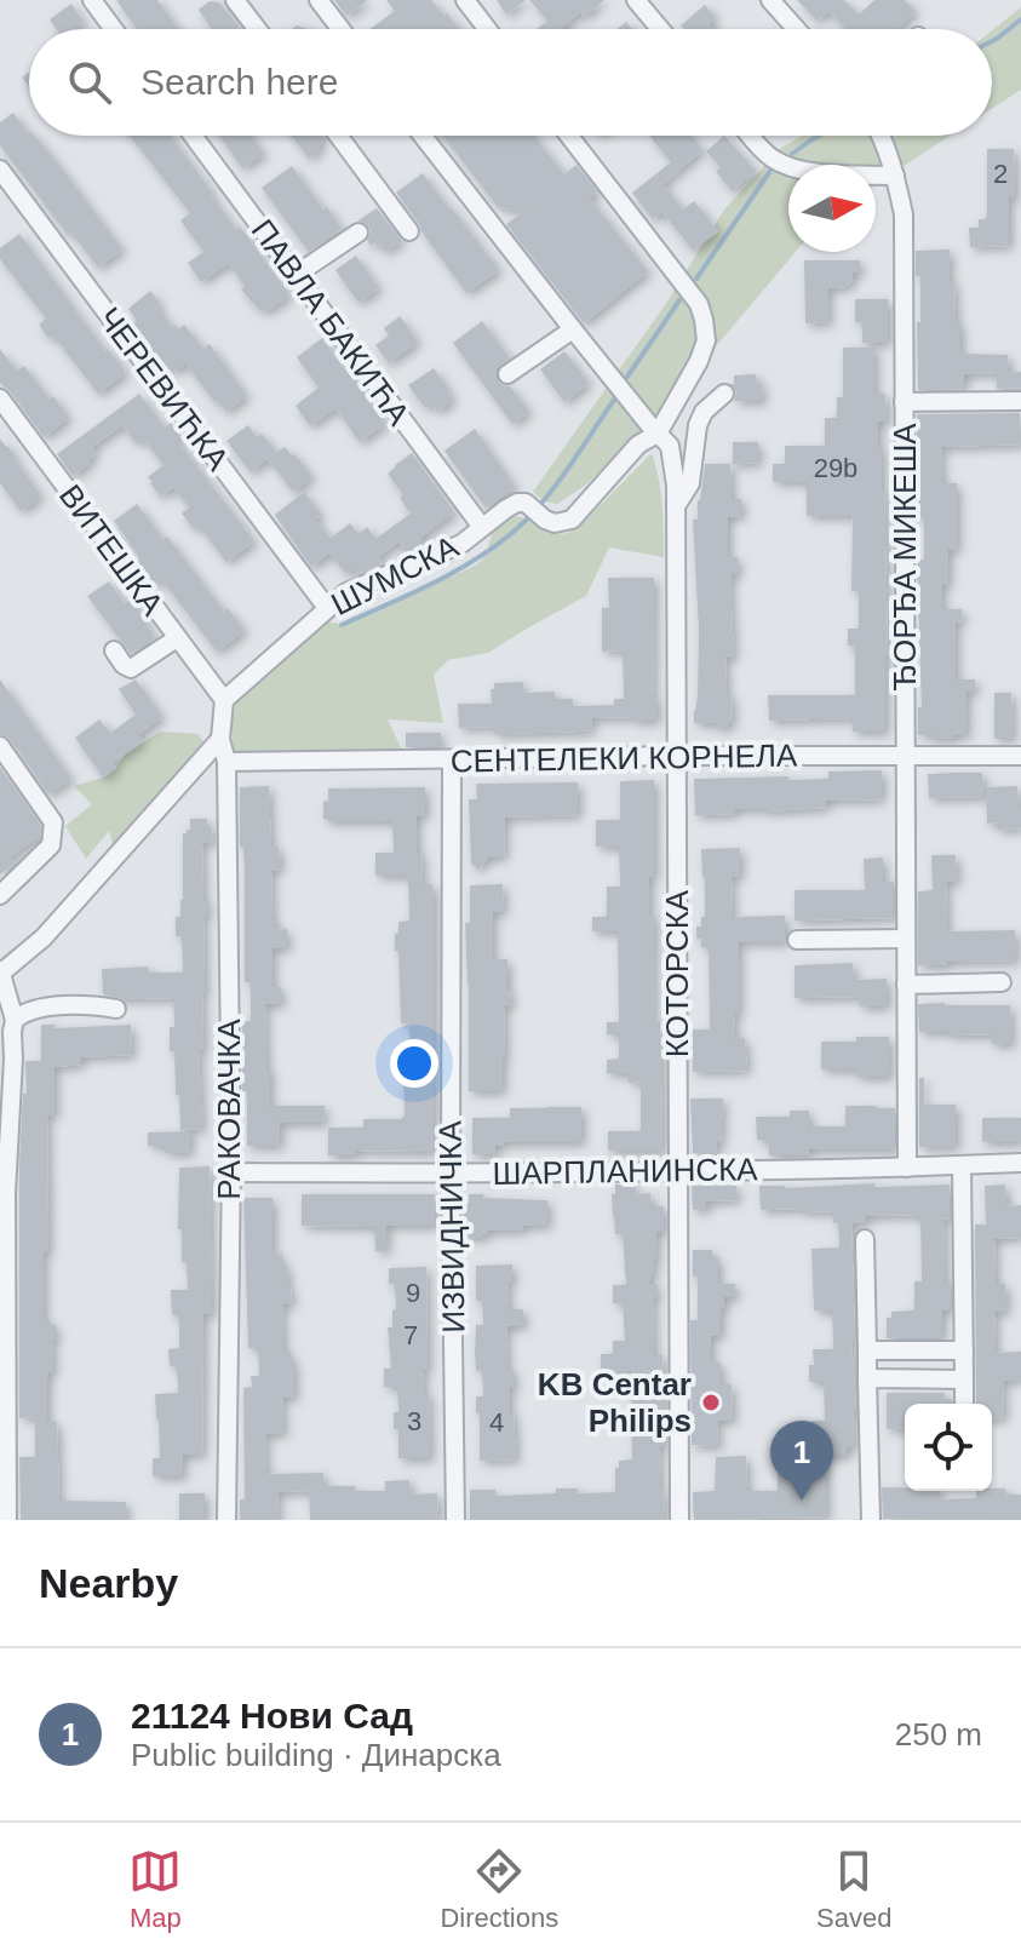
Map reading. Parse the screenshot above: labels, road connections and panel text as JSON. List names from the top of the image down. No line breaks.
{"streets":{"street":["ПАВЛА БАКИЋА","ЧЕРЕВИЋКА","ВИТЕШКА","ЂОРЂА МИКЕША","ШУМСКА","СЕНТЕЛЕКИ КОРНЕЛА","КОТОРСКА","РАКОВАЧКА","ШАРПЛАНИНСКА","ИЗВИДНИЧКА"]},"crossings":[["ПАВЛА БАКИЋА","ШУМСКА"],["ЧЕРЕВИЋКА","ШУМСКА"],["ВИТЕШКА","ШУМСКА"],["ВИТЕШКА","РАКОВАЧКА"],["ЂОРЂА МИКЕША","СЕНТЕЛЕКИ КОРНЕЛА"],["ЂОРЂА МИКЕША","ШАРПЛАНИНСКА"],["ШУМСКА","КОТОРСКА"],["ШУМСКА","РАКОВАЧКА"],["СЕНТЕЛЕКИ КОРНЕЛА","КОТОРСКА"],["СЕНТЕЛЕКИ КОРНЕЛА","РАКОВАЧКА"],["СЕНТЕЛЕКИ КОРНЕЛА","ИЗВИДНИЧКА"],["КОТОРСКА","ШАРПЛАНИНСКА"],["РАКОВАЧКА","ШАРПЛАНИНСКА"],["ШАРПЛАНИНСКА","ИЗВИДНИЧКА"]],"places":["KB Centar Philips"],"house_numbers":["2","29b","9","7","3","4"],"north":"right","page":{"search":"Search here","pins":"1","heading":"Nearby","list":[{"mark":"1","name":"21124 Нови Сад","note":"Public building · Динарска","value":"250 m"}],"nav":["Map","Directions","Saved"]}}
